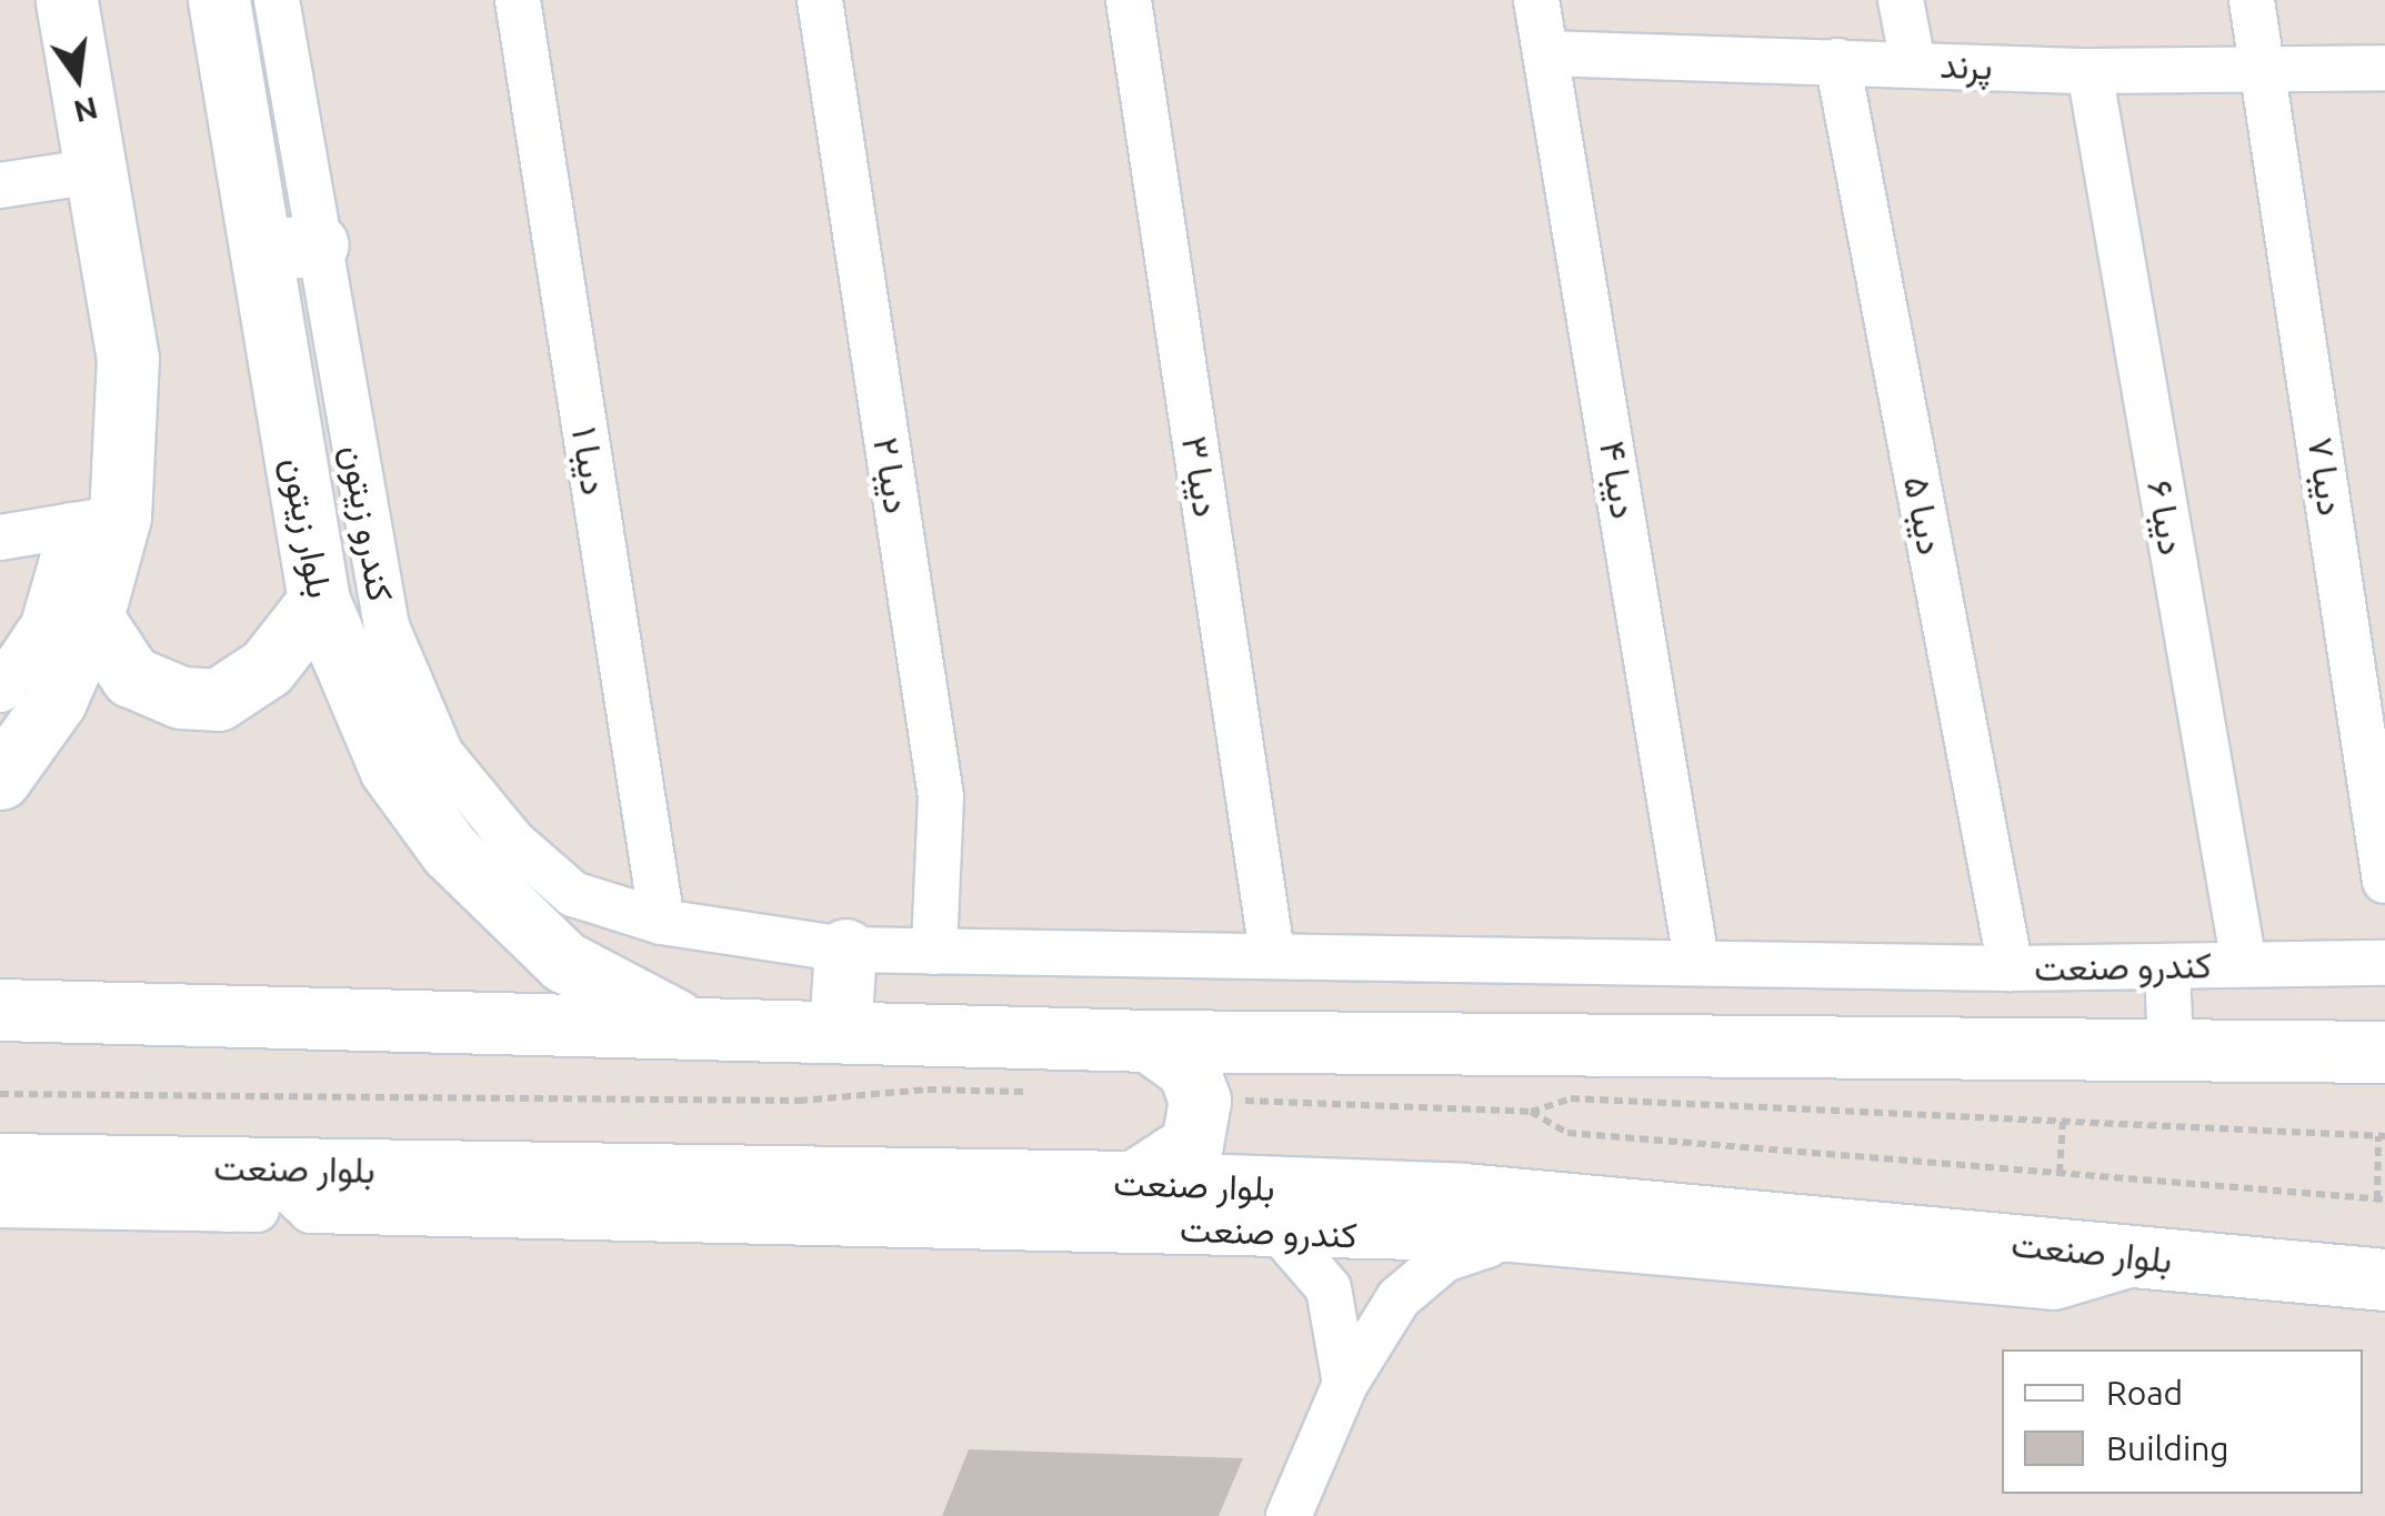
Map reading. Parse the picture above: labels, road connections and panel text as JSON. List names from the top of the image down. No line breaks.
{"streets":{"main road":["بلوار زیتون","بلوار صنعت"],"street":["پرند","دیبا ۱","دیبا ۲","دیبا ۳","دیبا ۷","دیبا ۴","دیبا ۵","دیبا ۶","کندرو زیتون","کندرو صنعت"]},"crossings":[["پرند","دیبا ۷"],["پرند","دیبا ۴"],["پرند","دیبا ۵"],["پرند","دیبا ۶"],["دیبا ۱","کندرو زیتون"],["دیبا ۱","کندرو صنعت"],["دیبا ۲","کندرو صنعت"],["دیبا ۳","کندرو صنعت"],["دیبا ۴","کندرو صنعت"],["دیبا ۵","کندرو صنعت"],["دیبا ۶","کندرو صنعت"],["کندرو زیتون","بلوار زیتون"],["کندرو زیتون","کندرو صنعت"],["کندرو صنعت","بلوار صنعت"]],"legend":["Road","Building"],"north":"bottom"}
